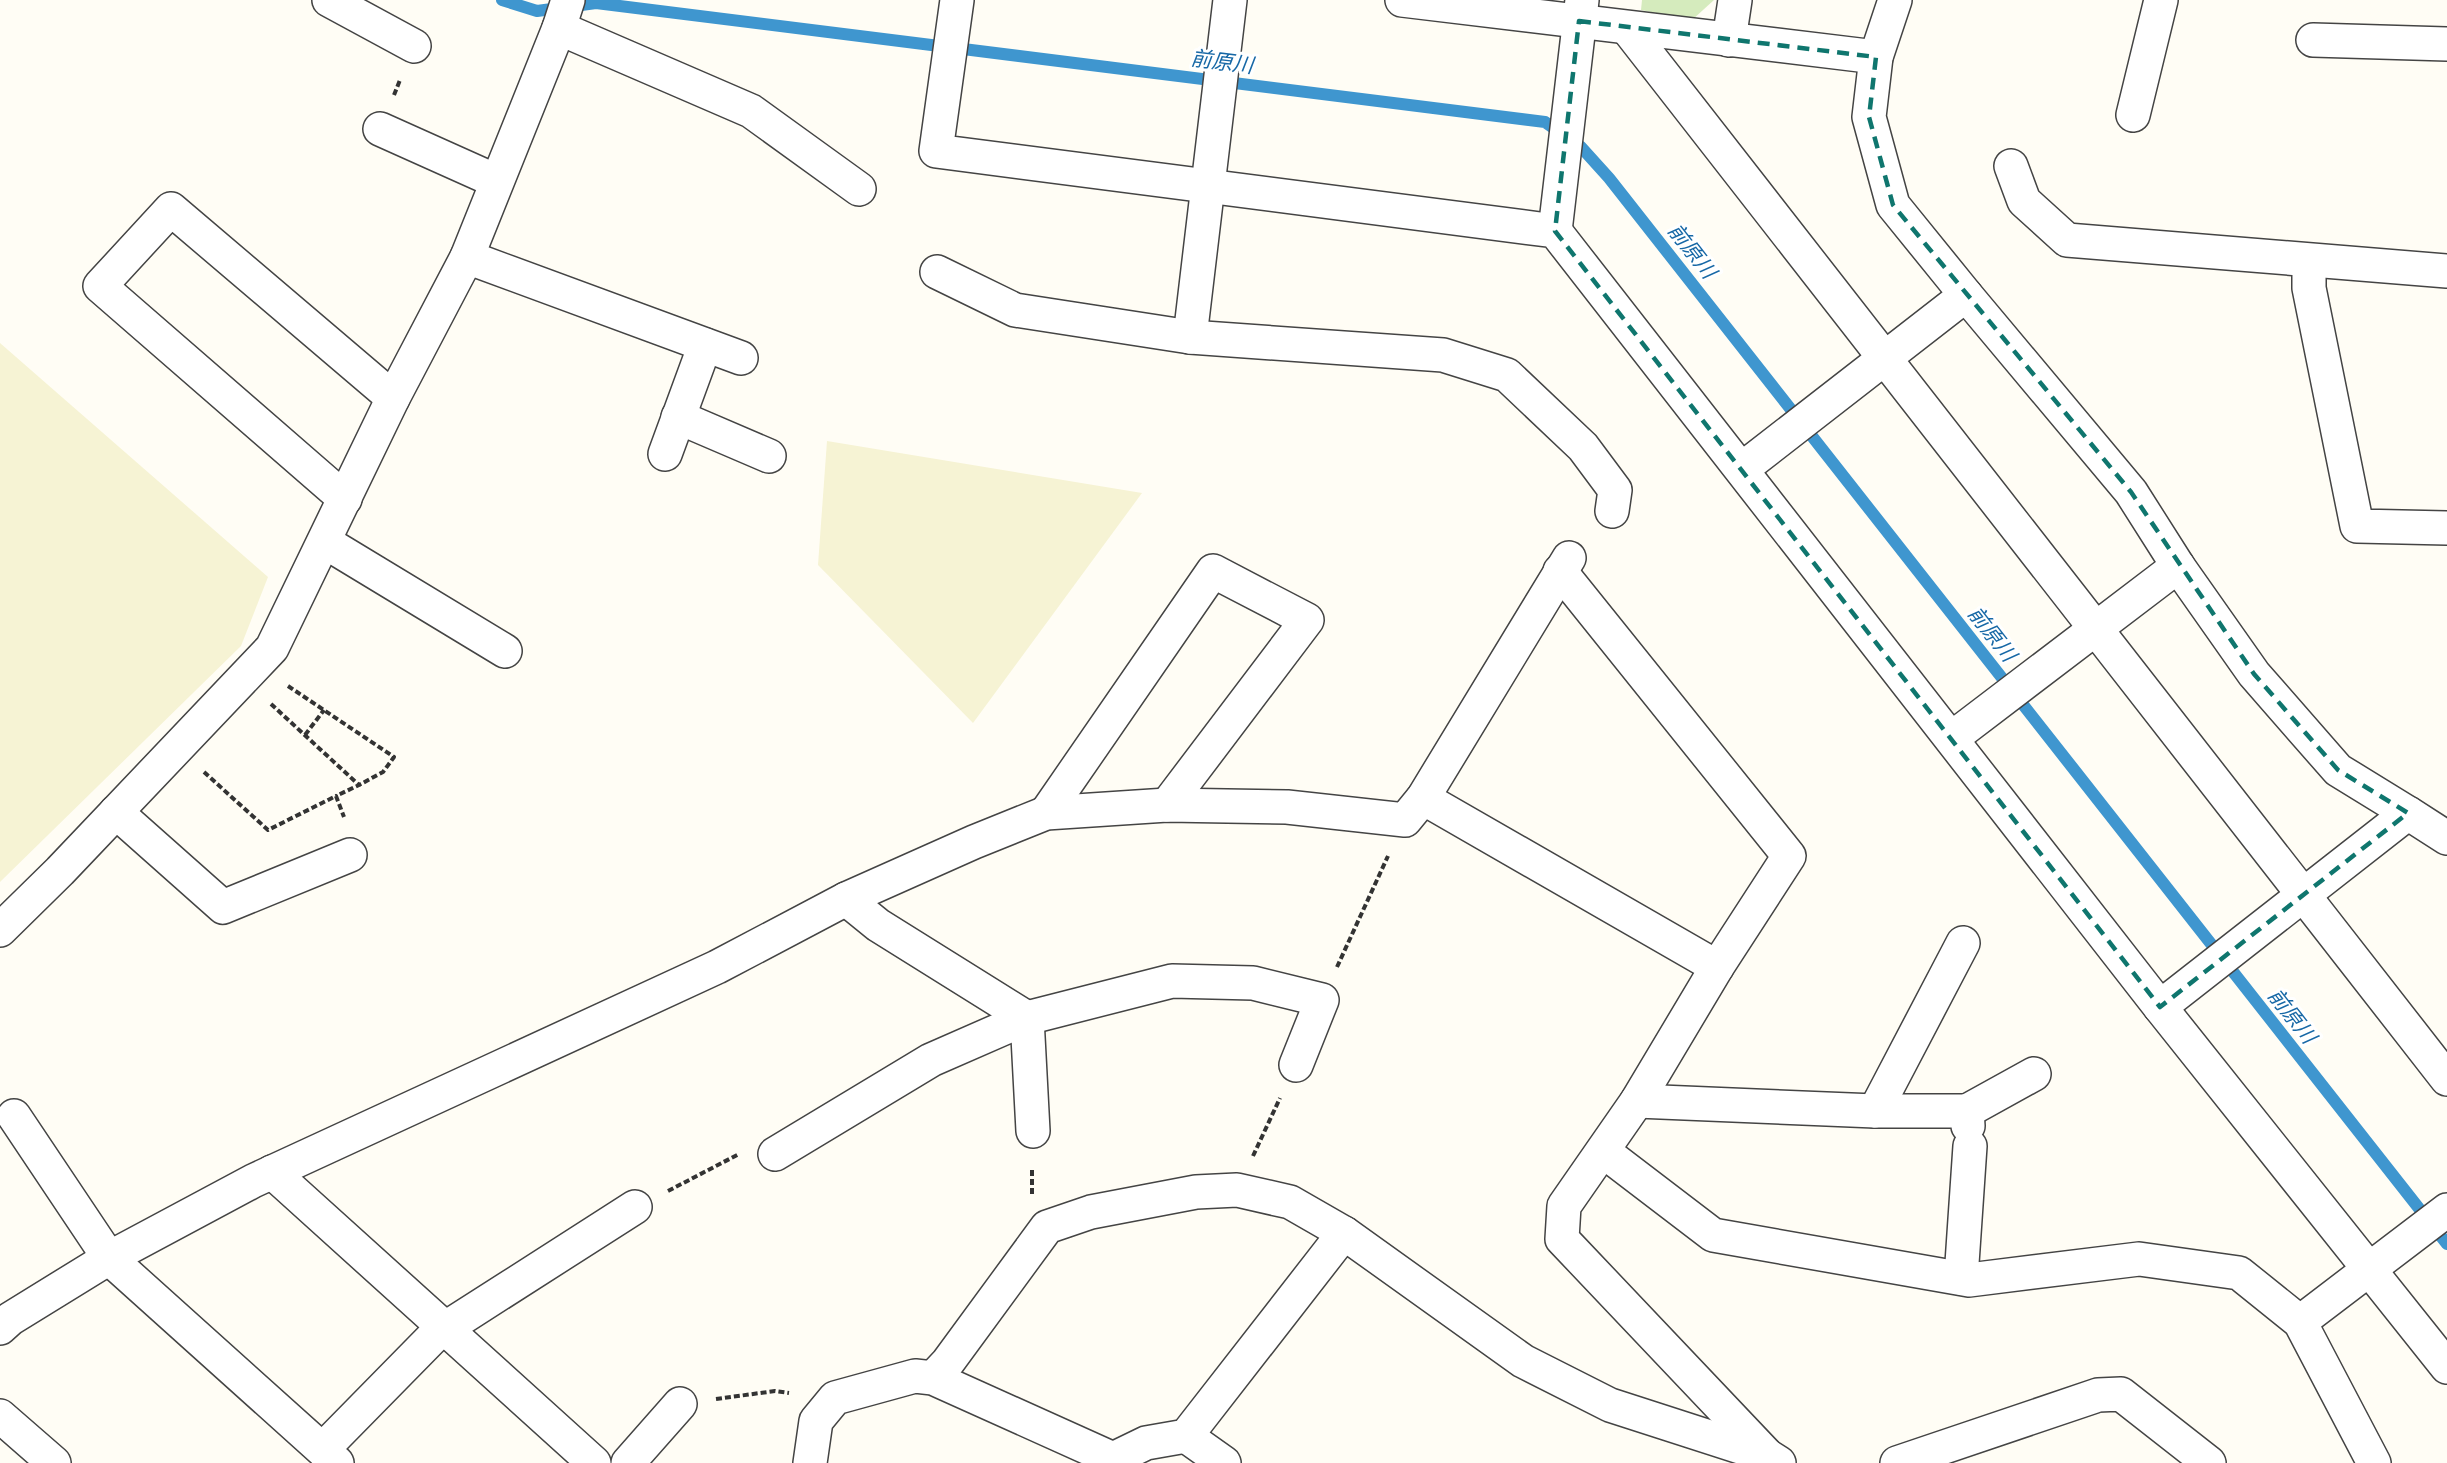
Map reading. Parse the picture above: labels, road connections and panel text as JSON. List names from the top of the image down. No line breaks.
{"water":["前原川"]}
